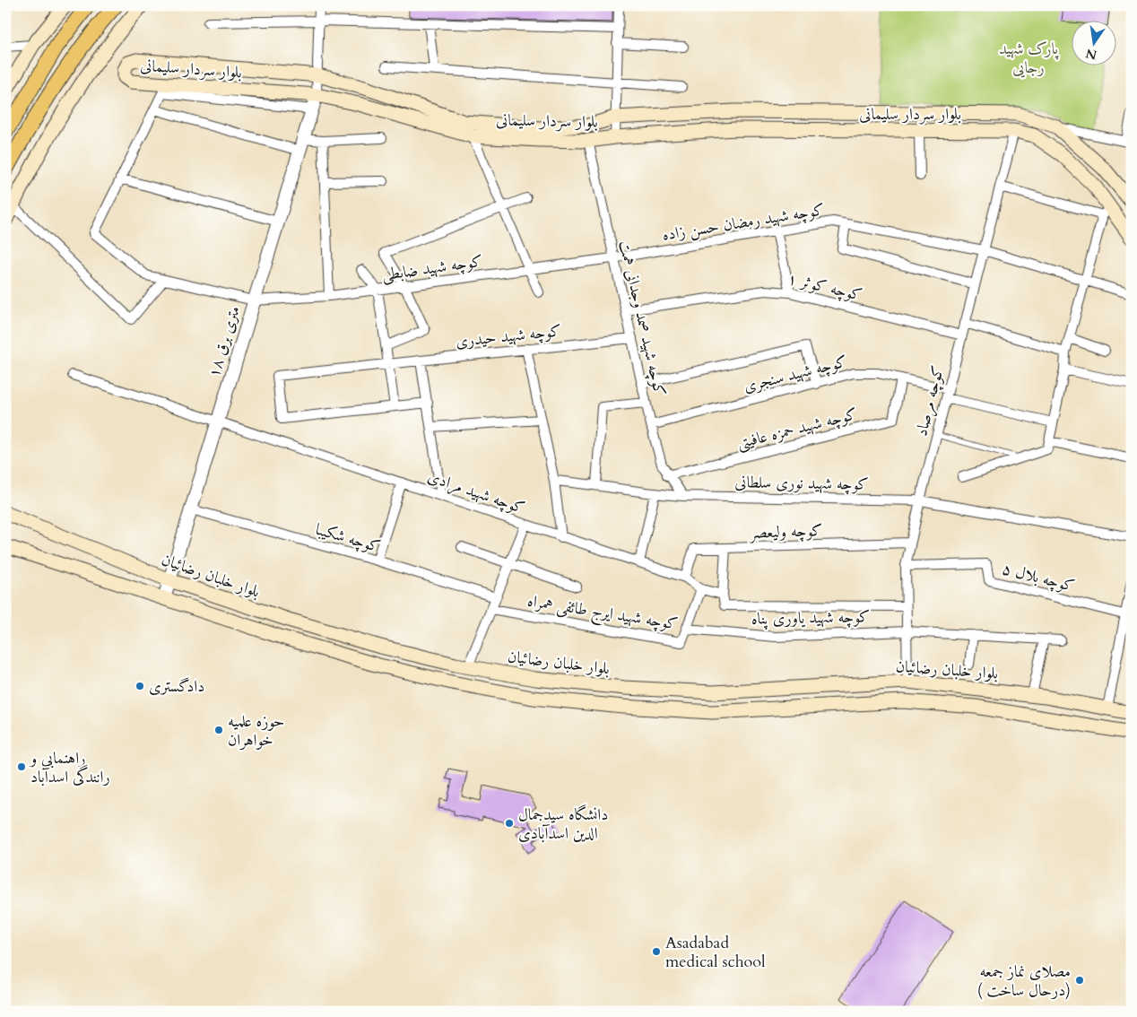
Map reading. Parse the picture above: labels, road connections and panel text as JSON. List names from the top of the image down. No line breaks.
{"streets":{"main road":["بلوار سردار سلیمانی","بلوار خلبان رضائیان"],"street":["کوچه شهید رمضان حسن زاده","کوچه شهید ضابطی","کوچه کوثر ۱","کوچه شهید صمد وجدانی همت","کوچه شهید حیدری","۱۸ متری برق","کوچه شهید سنجری","کوچه مرصاد","کوچه شهید حمزه عافیتی","کوچه شهید نوری سلطانی","کوچه شهید مرادی","کوچه ولیعصر","کوچه شکیبا","کوچه بلال ۵","کوچه شهید ایرج طائفی همراه","کوچه شهید یاوری پناه"]},"crossings":[["بلوار سردار سلیمانی","کوچه شهید صمد وجدانی همت"],["بلوار سردار سلیمانی","۱۸ متری برق"],["بلوار سردار سلیمانی","کوچه مرصاد"],["کوچه شهید رمضان حسن زاده","کوچه شهید ضابطی"],["کوچه شهید رمضان حسن زاده","کوچه شهید صمد وجدانی همت"],["کوچه شهید رمضان حسن زاده","کوچه مرصاد"],["کوچه شهید ضابطی","کوچه شهید صمد وجدانی همت"],["کوچه شهید ضابطی","۱۸ متری برق"],["کوچه کوثر ۱","کوچه شهید صمد وجدانی همت"],["کوچه کوثر ۱","کوچه مرصاد"],["کوچه شهید صمد وجدانی همت","کوچه شهید حیدری"],["کوچه شهید صمد وجدانی همت","کوچه شهید سنجری"],["کوچه شهید صمد وجدانی همت","کوچه شهید حمزه عافیتی"],["کوچه شهید صمد وجدانی همت","کوچه شهید نوری سلطانی"],["۱۸ متری برق","کوچه شهید مرادی"],["۱۸ متری برق","کوچه شکیبا"],["۱۸ متری برق","بلوار خلبان رضائیان"],["کوچه شهید سنجری","کوچه مرصاد"],["کوچه شهید سنجری","کوچه شهید حمزه عافیتی"],["کوچه مرصاد","کوچه شهید نوری سلطانی"],["کوچه مرصاد","کوچه ولیعصر"],["کوچه مرصاد","بلوار خلبان رضائیان"],["کوچه مرصاد","کوچه بلال ۵"],["کوچه مرصاد","کوچه شهید یاوری پناه"],["کوچه شهید مرادی","کوچه ولیعصر"],["کوچه شهید مرادی","کوچه شهید ایرج طائفی همراه"],["کوچه شهید ایرج طائفی همراه","کوچه شهید یاوری پناه"]],"parks":["پارک شهید رجایی"],"places":["دادگستری","حوزه علمیه خواهران","راهنمایی و رانندگی اسدآباد","دانشگاه سیدجمال الدین اسدآبادی","Asadabad medical school","مصلای نماز جمعه ( درحال ساخت)"],"north":"bottom"}
